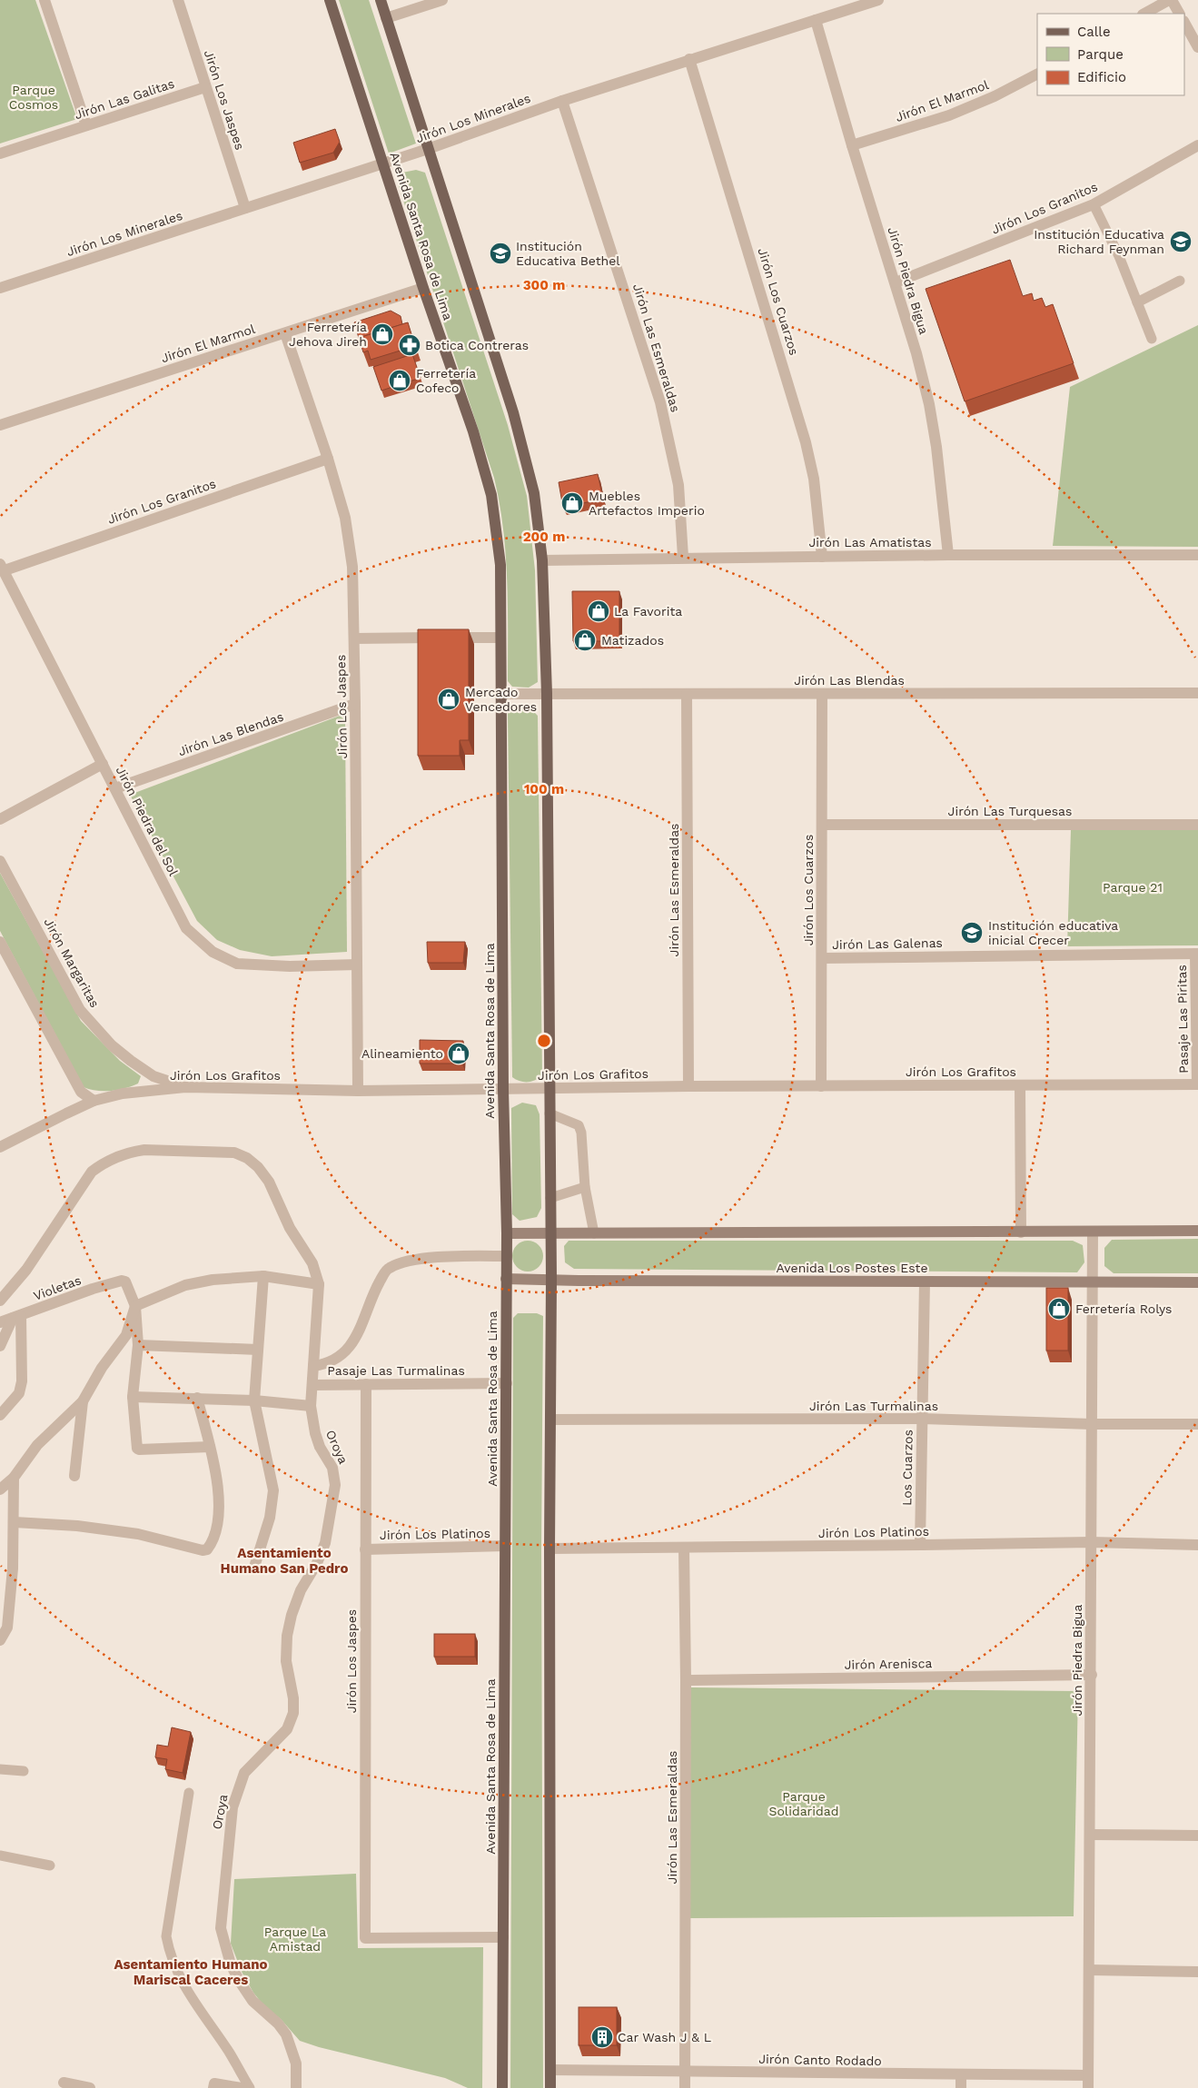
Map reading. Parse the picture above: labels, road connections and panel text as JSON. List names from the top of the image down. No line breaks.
{"streets":{"main road":["Avenida Santa Rosa de Lima","Avenida Los Postes Este"],"street":["Jirón Las Galitas","Jirón Los Jaspes","Jirón El Marmol","Jirón Los Minerales","Jirón Los Granitos","Jirón Piedra Bigua","Jirón Los Cuarzos","Jirón Las Esmeraldas","Jirón Las Amatistas","Jirón Las Blendas","Jirón Las Turquesas","Jirón Piedra del Sol","Jirón Las Galenas","Jirón Margaritas","Pasaje Las Piritas","Jirón Los Grafitos","Violetas","Pasaje Las Turmalinas","Jirón Las Turmalinas","Oroya","Los Cuarzos","Jirón Los Platinos","Jirón Arenisca","Jirón Canto Rodado"]},"crossings":[["Jirón Las Galitas","Jirón Los Jaspes"],["Jirón Los Jaspes","Jirón El Marmol"],["Jirón Los Jaspes","Jirón Los Minerales"],["Jirón Los Jaspes","Jirón Los Granitos"],["Jirón Los Jaspes","Avenida Santa Rosa de Lima"],["Jirón Los Jaspes","Jirón Las Blendas"],["Jirón Los Jaspes","Jirón Piedra del Sol"],["Jirón Los Jaspes","Jirón Los Grafitos"],["Jirón Los Jaspes","Pasaje Las Turmalinas"],["Jirón Los Jaspes","Jirón Los Platinos"],["Jirón El Marmol","Avenida Santa Rosa de Lima"],["Jirón El Marmol","Jirón Piedra Bigua"],["Jirón Los Minerales","Avenida Santa Rosa de Lima"],["Jirón Los Minerales","Jirón Piedra Bigua"],["Jirón Los Minerales","Jirón Los Cuarzos"],["Jirón Los Minerales","Jirón Las Esmeraldas"],["Jirón Los Granitos","Jirón Piedra Bigua"],["Jirón Los Granitos","Jirón Piedra del Sol"],["Avenida Santa Rosa de Lima","Jirón Las Blendas"],["Avenida Santa Rosa de Lima","Jirón Los Grafitos"],["Avenida Santa Rosa de Lima","Avenida Los Postes Este"],["Avenida Santa Rosa de Lima","Pasaje Las Turmalinas"],["Avenida Santa Rosa de Lima","Jirón Los Platinos"],["Jirón Piedra Bigua","Jirón Las Amatistas"],["Jirón Piedra Bigua","Avenida Los Postes Este"],["Jirón Piedra Bigua","Jirón Las Turmalinas"],["Jirón Piedra Bigua","Jirón Los Platinos"],["Jirón Piedra Bigua","Jirón Arenisca"],["Jirón Piedra Bigua","Jirón Canto Rodado"],["Jirón Los Cuarzos","Jirón Las Amatistas"],["Jirón Los Cuarzos","Jirón Las Blendas"],["Jirón Los Cuarzos","Jirón Las Turquesas"],["Jirón Los Cuarzos","Jirón Las Galenas"],["Jirón Los Cuarzos","Jirón Los Grafitos"],["Jirón Las Esmeraldas","Jirón Las Amatistas"],["Jirón Las Esmeraldas","Jirón Las Blendas"],["Jirón Las Esmeraldas","Jirón Los Grafitos"],["Jirón Las Esmeraldas","Jirón Los Platinos"],["Jirón Las Esmeraldas","Jirón Arenisca"],["Jirón Las Esmeraldas","Jirón Canto Rodado"],["Jirón Las Blendas","Jirón Piedra del Sol"],["Jirón Las Galenas","Pasaje Las Piritas"],["Jirón Margaritas","Jirón Los Grafitos"],["Pasaje Las Piritas","Jirón Los Grafitos"],["Avenida Los Postes Este","Los Cuarzos"],["Pasaje Las Turmalinas","Oroya"],["Jirón Las Turmalinas","Los Cuarzos"],["Los Cuarzos","Jirón Los Platinos"]],"districts":["Asentamiento Humano San Pedro","Asentamiento Humano Mariscal Caceres"],"parks":["Parque Cosmos","Parque 21","Parque Solidaridad","Parque La Amistad"],"places":{"school or university":["Institución Educativa Richard Feynman","Institución Educativa Bethel","Institución educativa inicial Crecer"],"shop":["Ferretería Jehova Jireh","Ferretería Cofeco","Muebles Artefactos Imperio","La Favorita","Matizados","Mercado Vencedores","Alineamiento","Ferretería Rolys"],"pharmacy":["Botica Contreras"],"building":["Car Wash J & L"]},"legend":["Calle","Parque","Edificio"],"rings":["300 m","200 m","100 m"]}
